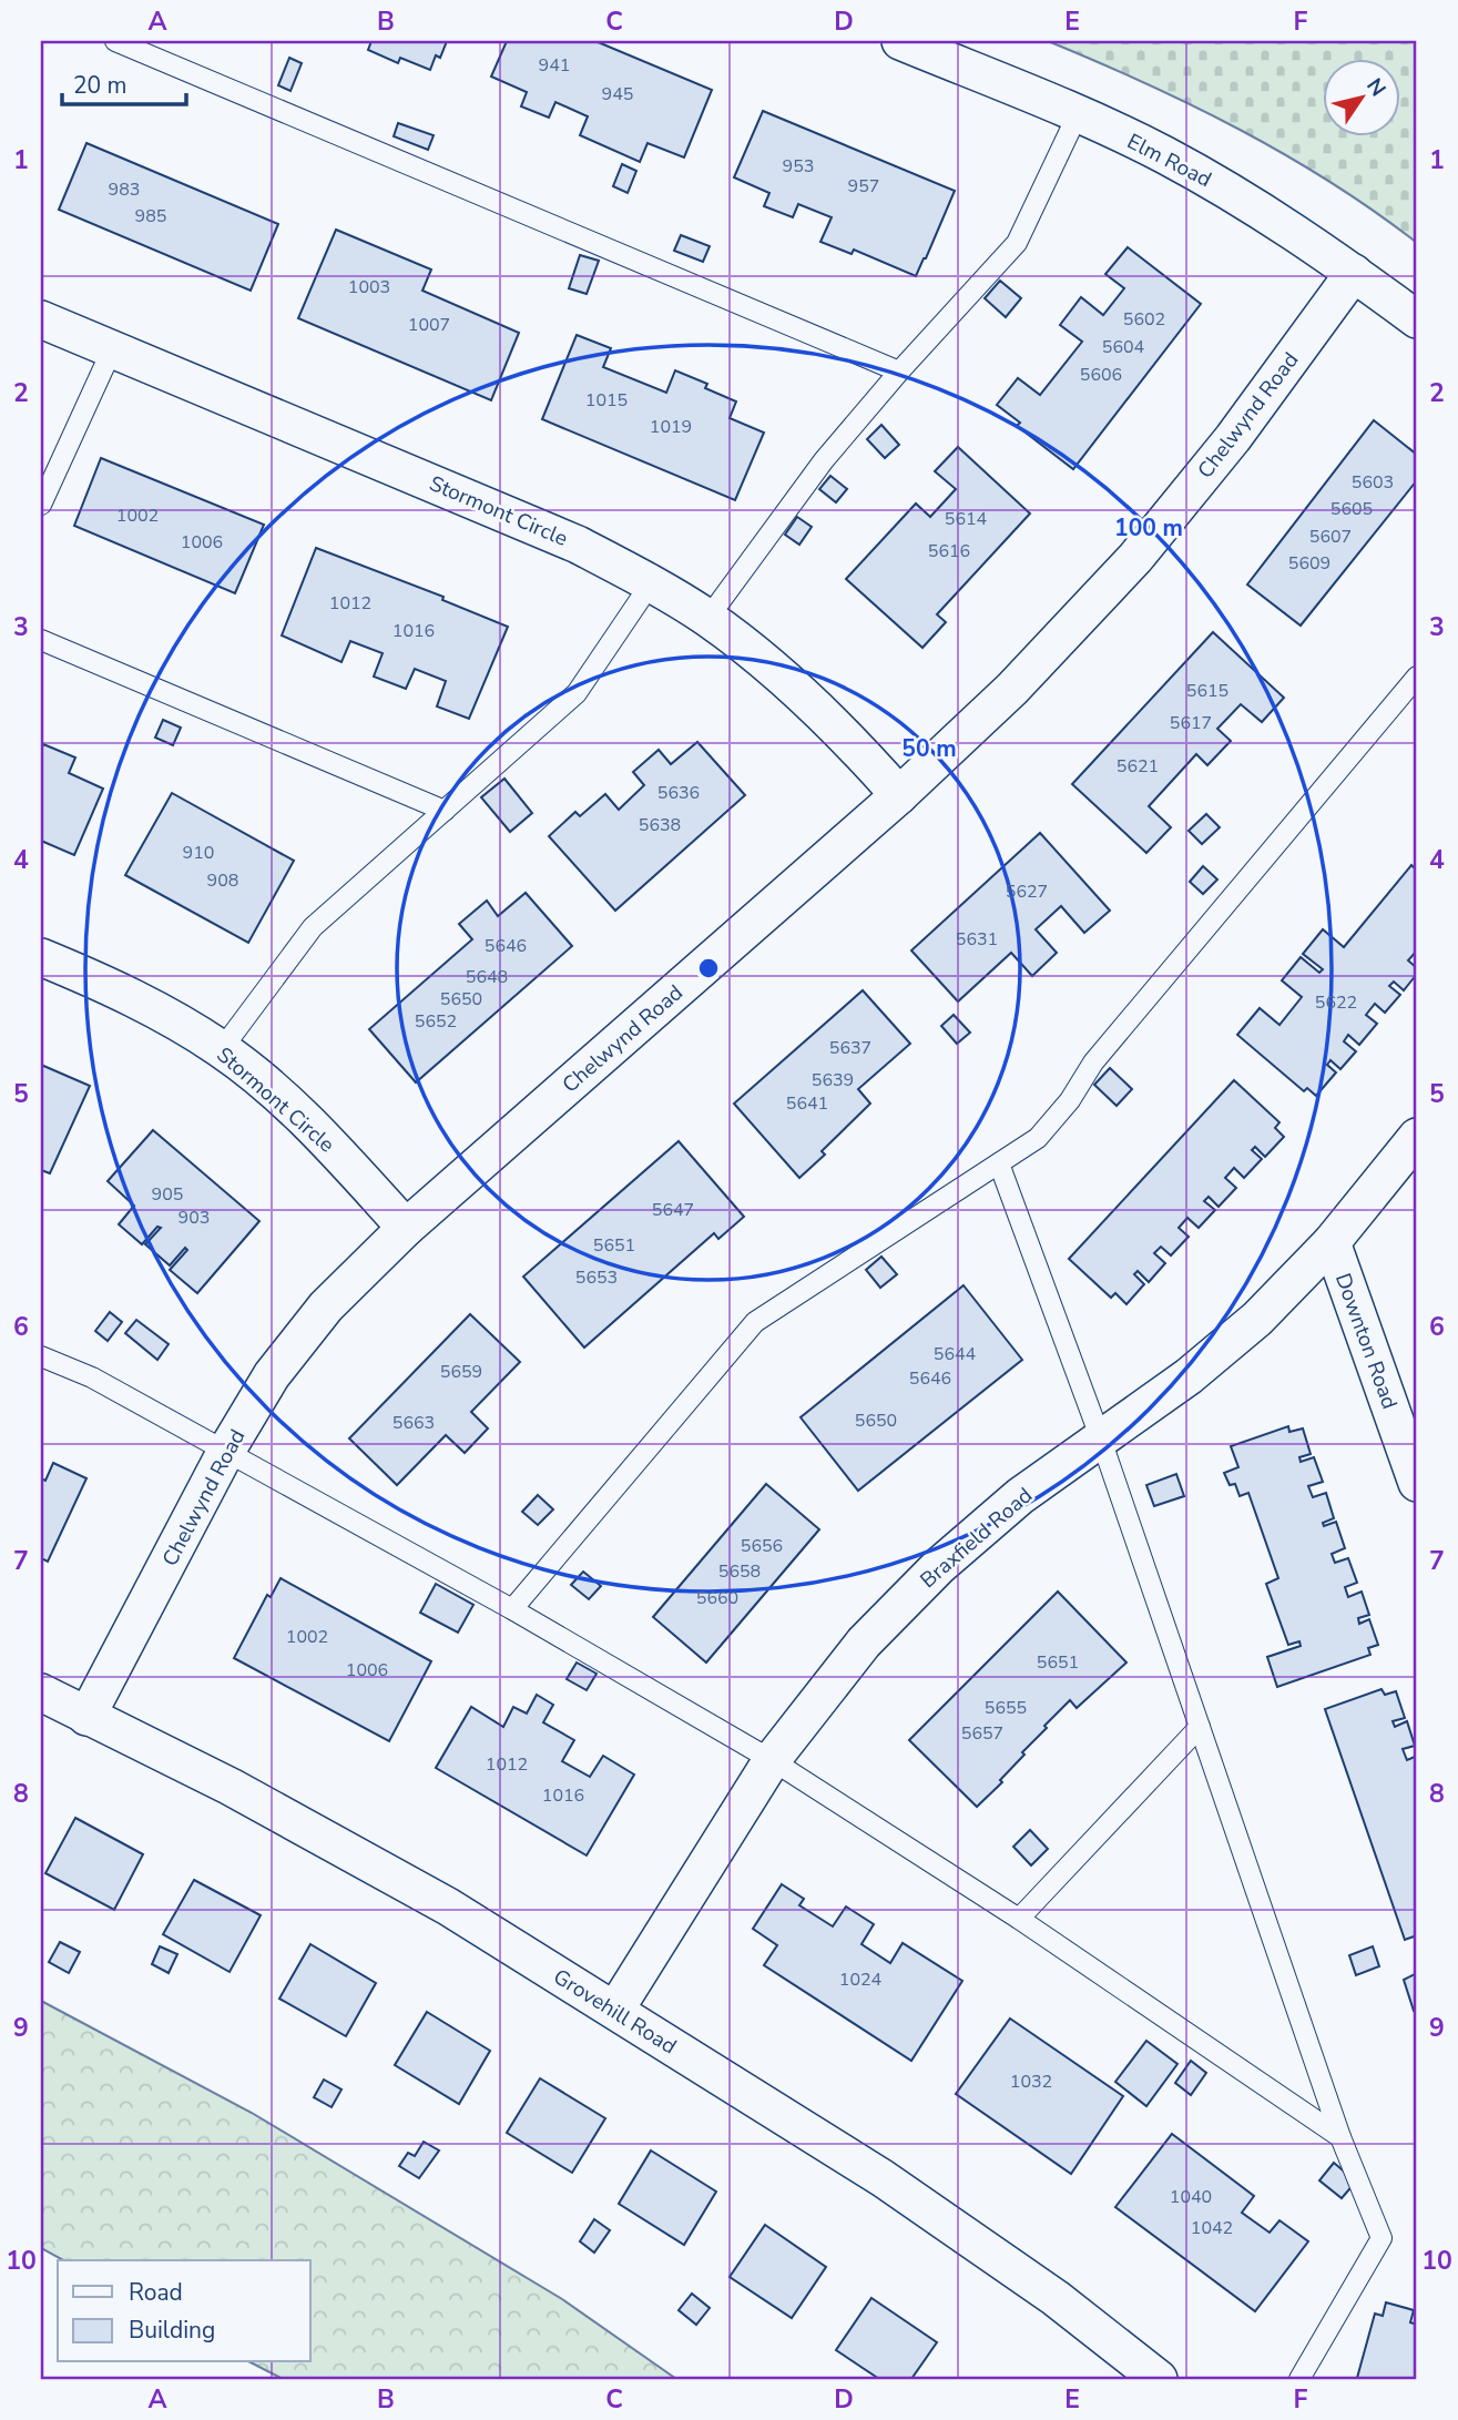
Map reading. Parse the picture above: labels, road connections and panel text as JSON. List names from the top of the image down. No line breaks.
{"streets":{"street":["Elm Road","Chelwynd Road","Stormont Circle","Downton Road","Braxfield Road","Grovehill Road"]},"crossings":[["Elm Road","Chelwynd Road"],["Chelwynd Road","Stormont Circle"],["Chelwynd Road","Grovehill Road"],["Downton Road","Braxfield Road"],["Braxfield Road","Grovehill Road"]],"house_numbers":["941","945","953","957","983","985","1003","5602","1007","5604","5606","1015","1019","5603","5605","1002","5614","5607","1006","5616","5609","1012","1016","5615","5617","5621","5636","5638","910","908","5627","5631","5646","5648","5650","5622","5652","5637","5639","5641","905","5647","903","5651","5653","5644","5659","5646","5650","5663","5656","5658","5660","1002","5651","1006","5655","5657","1012","1016","1024","1032","1040","1042"],"legend":["Road","Building"],"scale_bar":"20 m","north":"top right","grid":{"columns":["A","B","C","D","E","F"],"rows":["1","2","3","4","5","6","7","8","9","10"]},"rings":["100 m","50 m"]}
